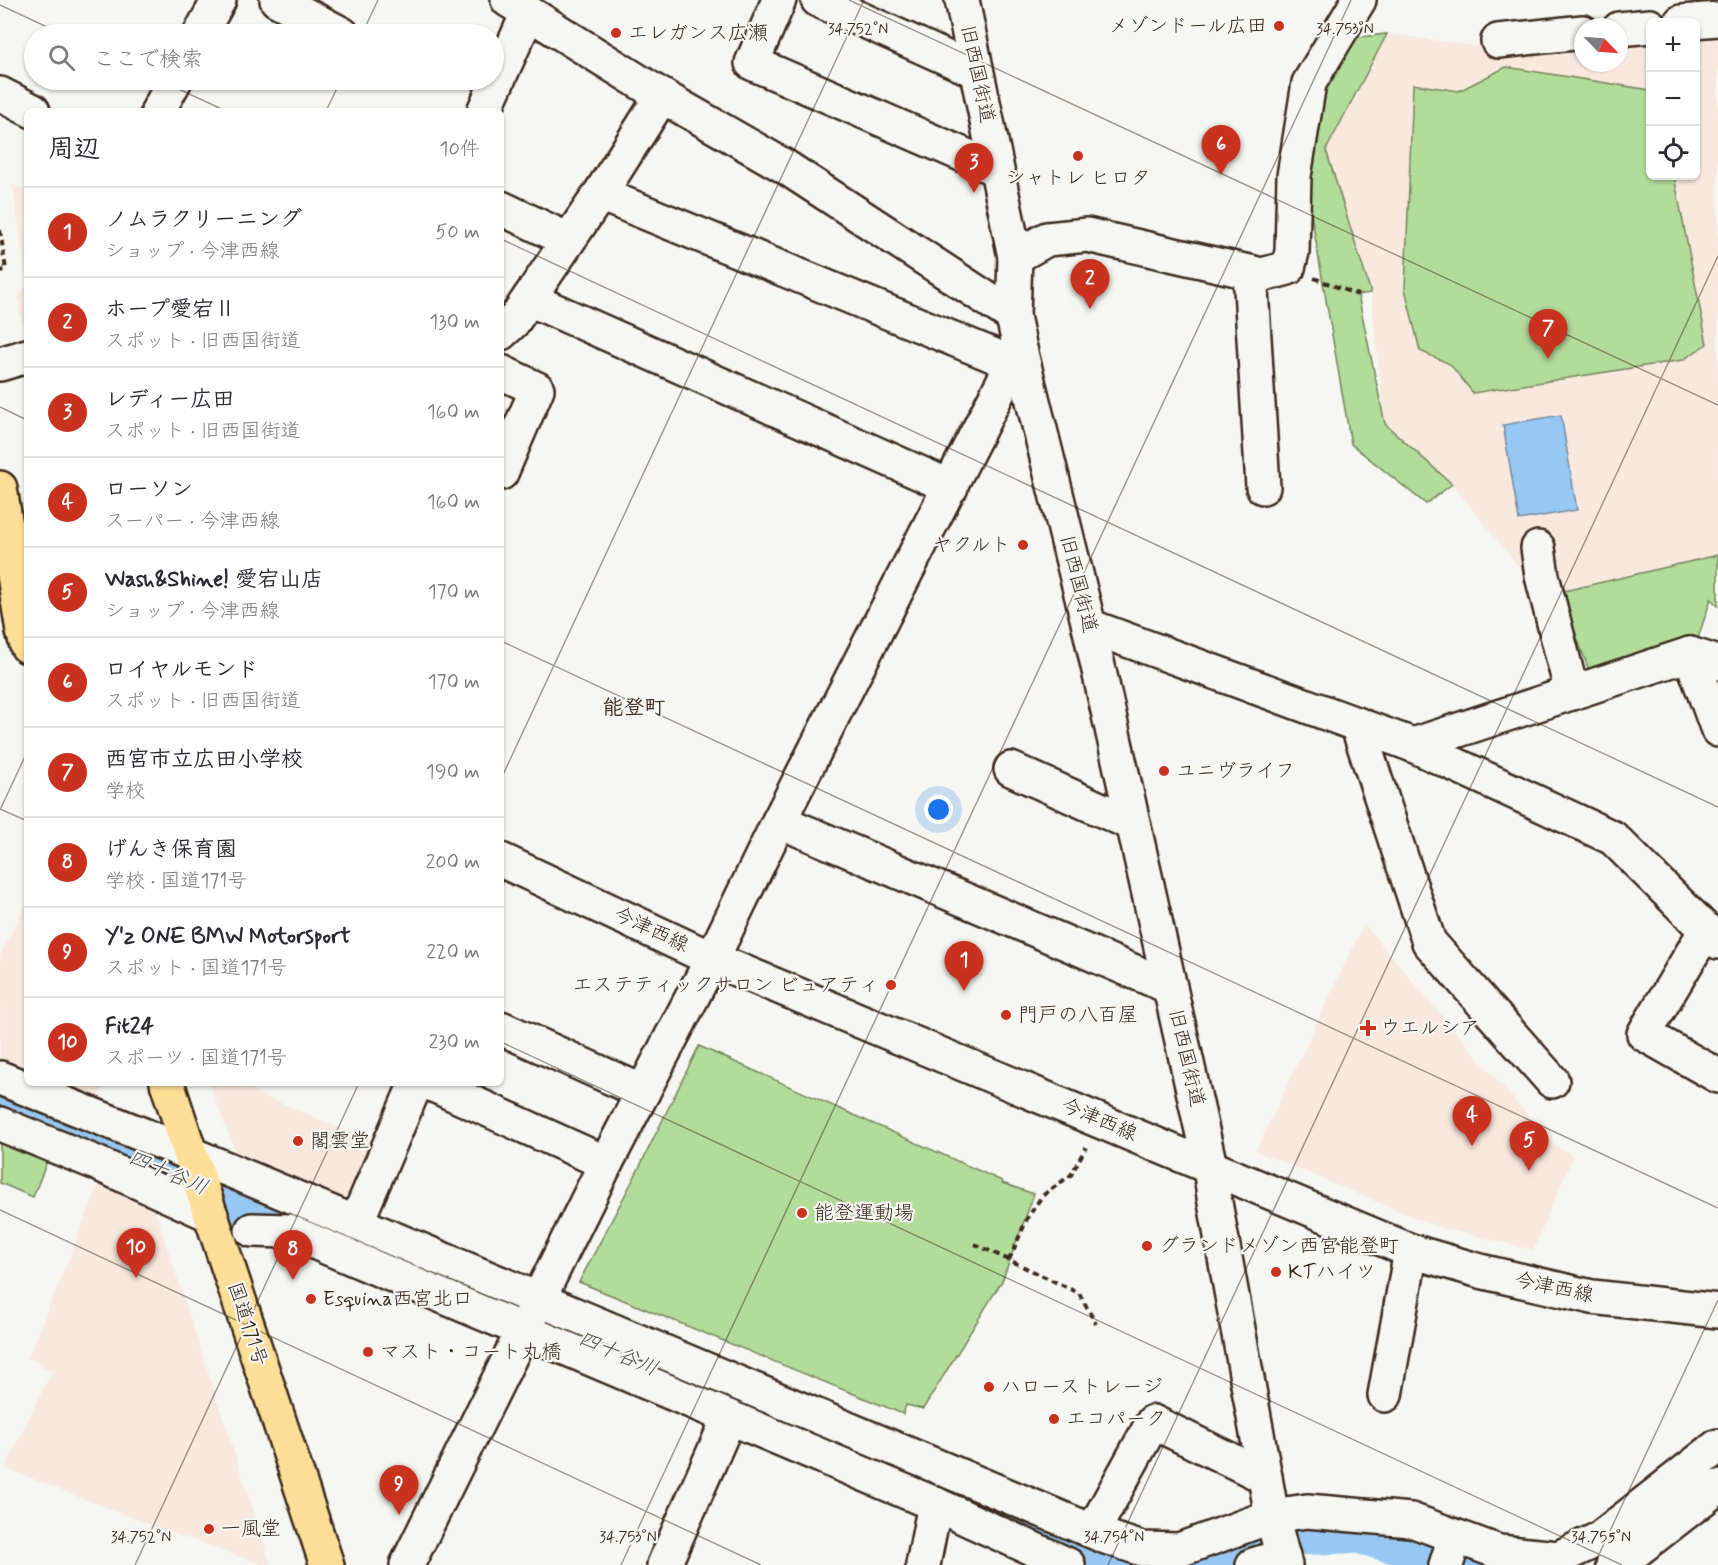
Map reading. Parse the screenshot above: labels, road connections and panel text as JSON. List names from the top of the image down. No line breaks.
{"streets":{"highway":["国道171号"],"street":["旧西国街道","今津西線"]},"crossings":[["旧西国街道","今津西線"]],"districts":["能登町"],"water":["四十谷川"],"places":{"other":["メゾンドール広田","エレガンス広瀬","シャトレ ヒロタ","ヤクルト","ユニヴライフ","エステティックサロン ビュアティ","門戸の八百屋","閣雲堂","能登運動場","グランドメゾン西宮能登町","KTハイツ","Esquina西宮北口","マスト・コート丸橋","ハローストレージ","エコパーク","一風堂"],"health":["ウエルシア"]},"north":"bottom right","page":{"map_buttons":["+","−"],"search":"ここで検索","heading":["周辺","10件"],"pins":["6","3","2","7","1","4","5","10","8","9"],"list":[{"mark":"1","name":"ノムラクリーニング","note":"ショップ · 今津西線","value":"50 m"},{"mark":"2","name":"ホープ愛宕Ⅱ","note":"スポット · 旧西国街道","value":"130 m"},{"mark":"3","name":"レディー広田","note":"スポット · 旧西国街道","value":"160 m"},{"mark":"4","name":"ローソン","note":"スーパー · 今津西線","value":"160 m"},{"mark":"5","name":"Wash&Shine! 愛宕山店","note":"ショップ · 今津西線","value":"170 m"},{"mark":"6","name":"ロイヤルモンド","note":"スポット · 旧西国街道","value":"170 m"},{"mark":"7","name":"西宮市立広田小学校","note":"学校","value":"190 m"},{"mark":"8","name":"げんき保育園","note":"学校 · 国道171号","value":"200 m"},{"mark":"9","name":"Y'z ONE BMW Motorsport","note":"スポット · 国道171号","value":"220 m"},{"mark":"10","name":"Fit24","note":"スポーツ · 国道171号","value":"230 m"}]},"coordinates":["34.753°N","34.752°N","34.754°N","34.755°N"]}
